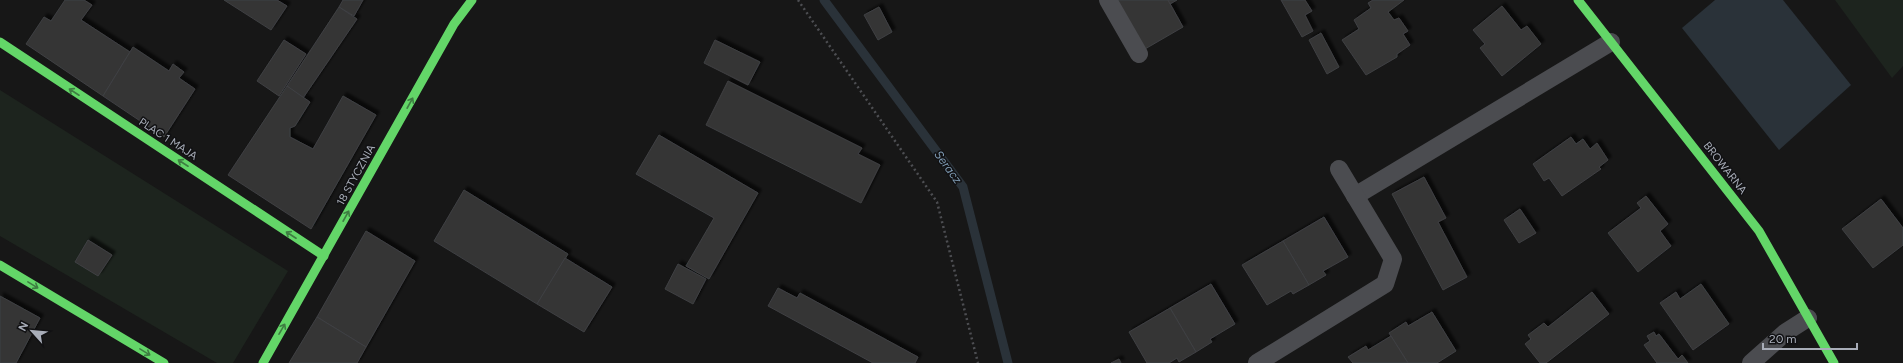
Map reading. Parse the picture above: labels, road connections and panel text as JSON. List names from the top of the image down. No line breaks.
{"streets":{"street":["PLAC 1 MAJA","BROWARNA","18 STYCZNIA"]},"crossings":[["PLAC 1 MAJA","18 STYCZNIA"]],"one_way":["PLAC 1 MAJA","18 STYCZNIA"],"water":["Seracz"],"scale_bar":"20 m","north":"top left"}
